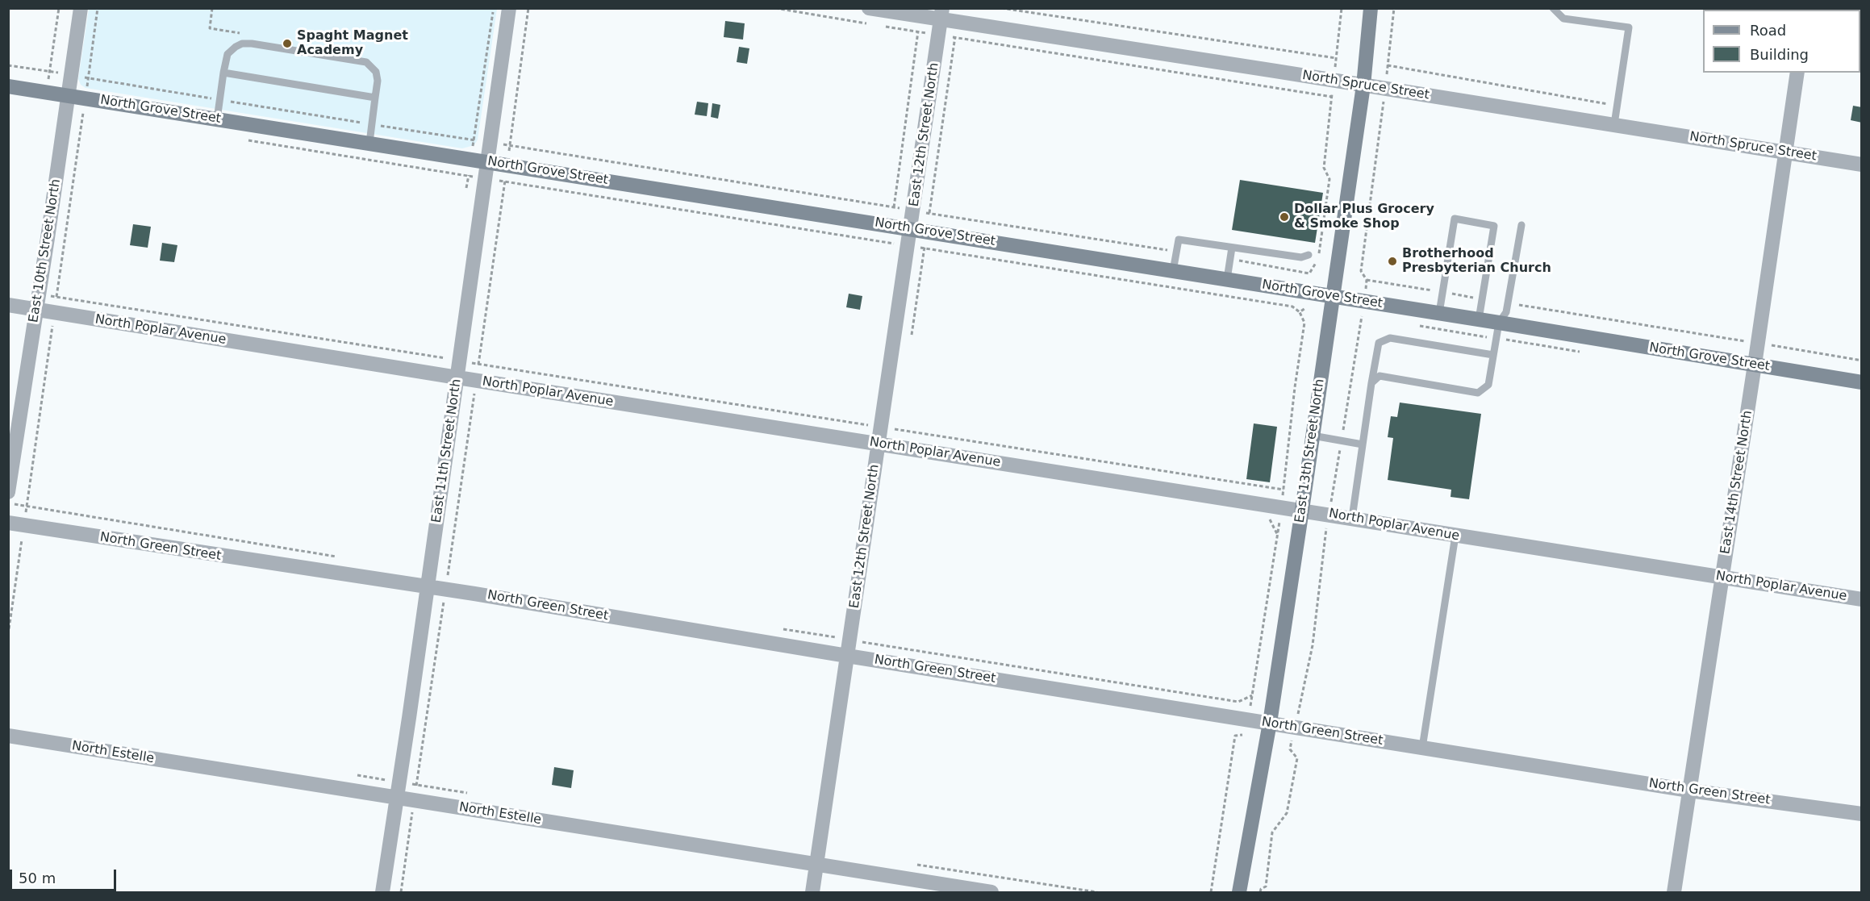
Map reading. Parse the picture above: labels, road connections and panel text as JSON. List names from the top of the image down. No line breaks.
{"streets":{"street":["North Spruce Street","North Grove Street","East 12th Street North","East 10th Street North","North Poplar Avenue","East 11th Street North","East 13th Street North","East 14th Street North","North Green Street","North Estelle"]},"crossings":[["North Spruce Street","East 12th Street North"],["North Spruce Street","East 13th Street North"],["North Spruce Street","East 14th Street North"],["North Grove Street","East 12th Street North"],["North Grove Street","East 10th Street North"],["North Grove Street","East 11th Street North"],["North Grove Street","East 13th Street North"],["North Grove Street","East 14th Street North"],["East 12th Street North","North Poplar Avenue"],["East 12th Street North","North Green Street"],["East 12th Street North","North Estelle"],["East 10th Street North","North Poplar Avenue"],["North Poplar Avenue","East 11th Street North"],["North Poplar Avenue","East 13th Street North"],["North Poplar Avenue","East 14th Street North"],["East 11th Street North","North Green Street"],["East 11th Street North","North Estelle"],["East 13th Street North","North Green Street"],["East 14th Street North","North Green Street"]],"places":["Spaght Magnet Academy","Dollar Plus Grocery & Smoke Shop","Brotherhood Presbyterian Church"],"legend":["Road","Building"],"scale_bar":"50 m"}
